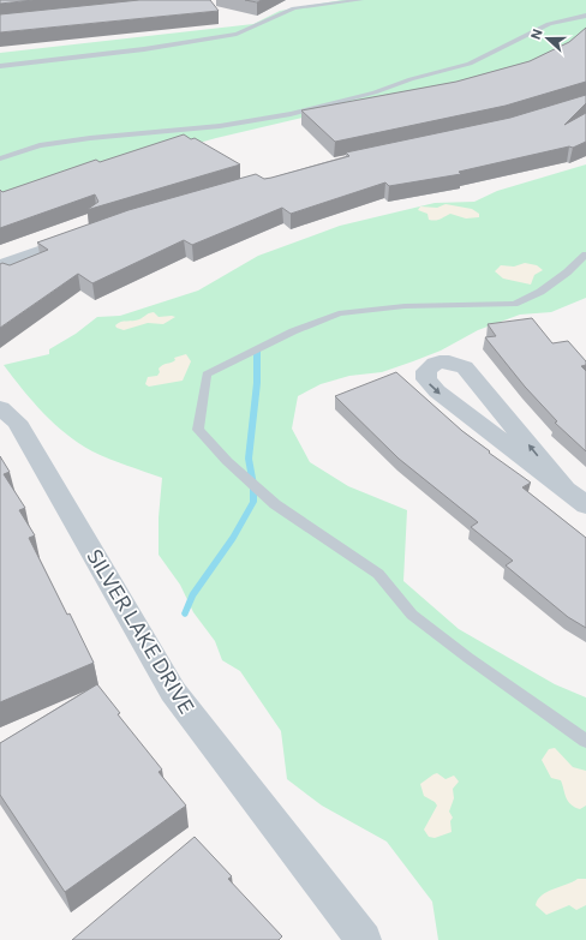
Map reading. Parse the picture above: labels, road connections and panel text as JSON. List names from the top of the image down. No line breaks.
{"streets":{"street":["SILVER LAKE DRIVE"]},"north":"left"}
